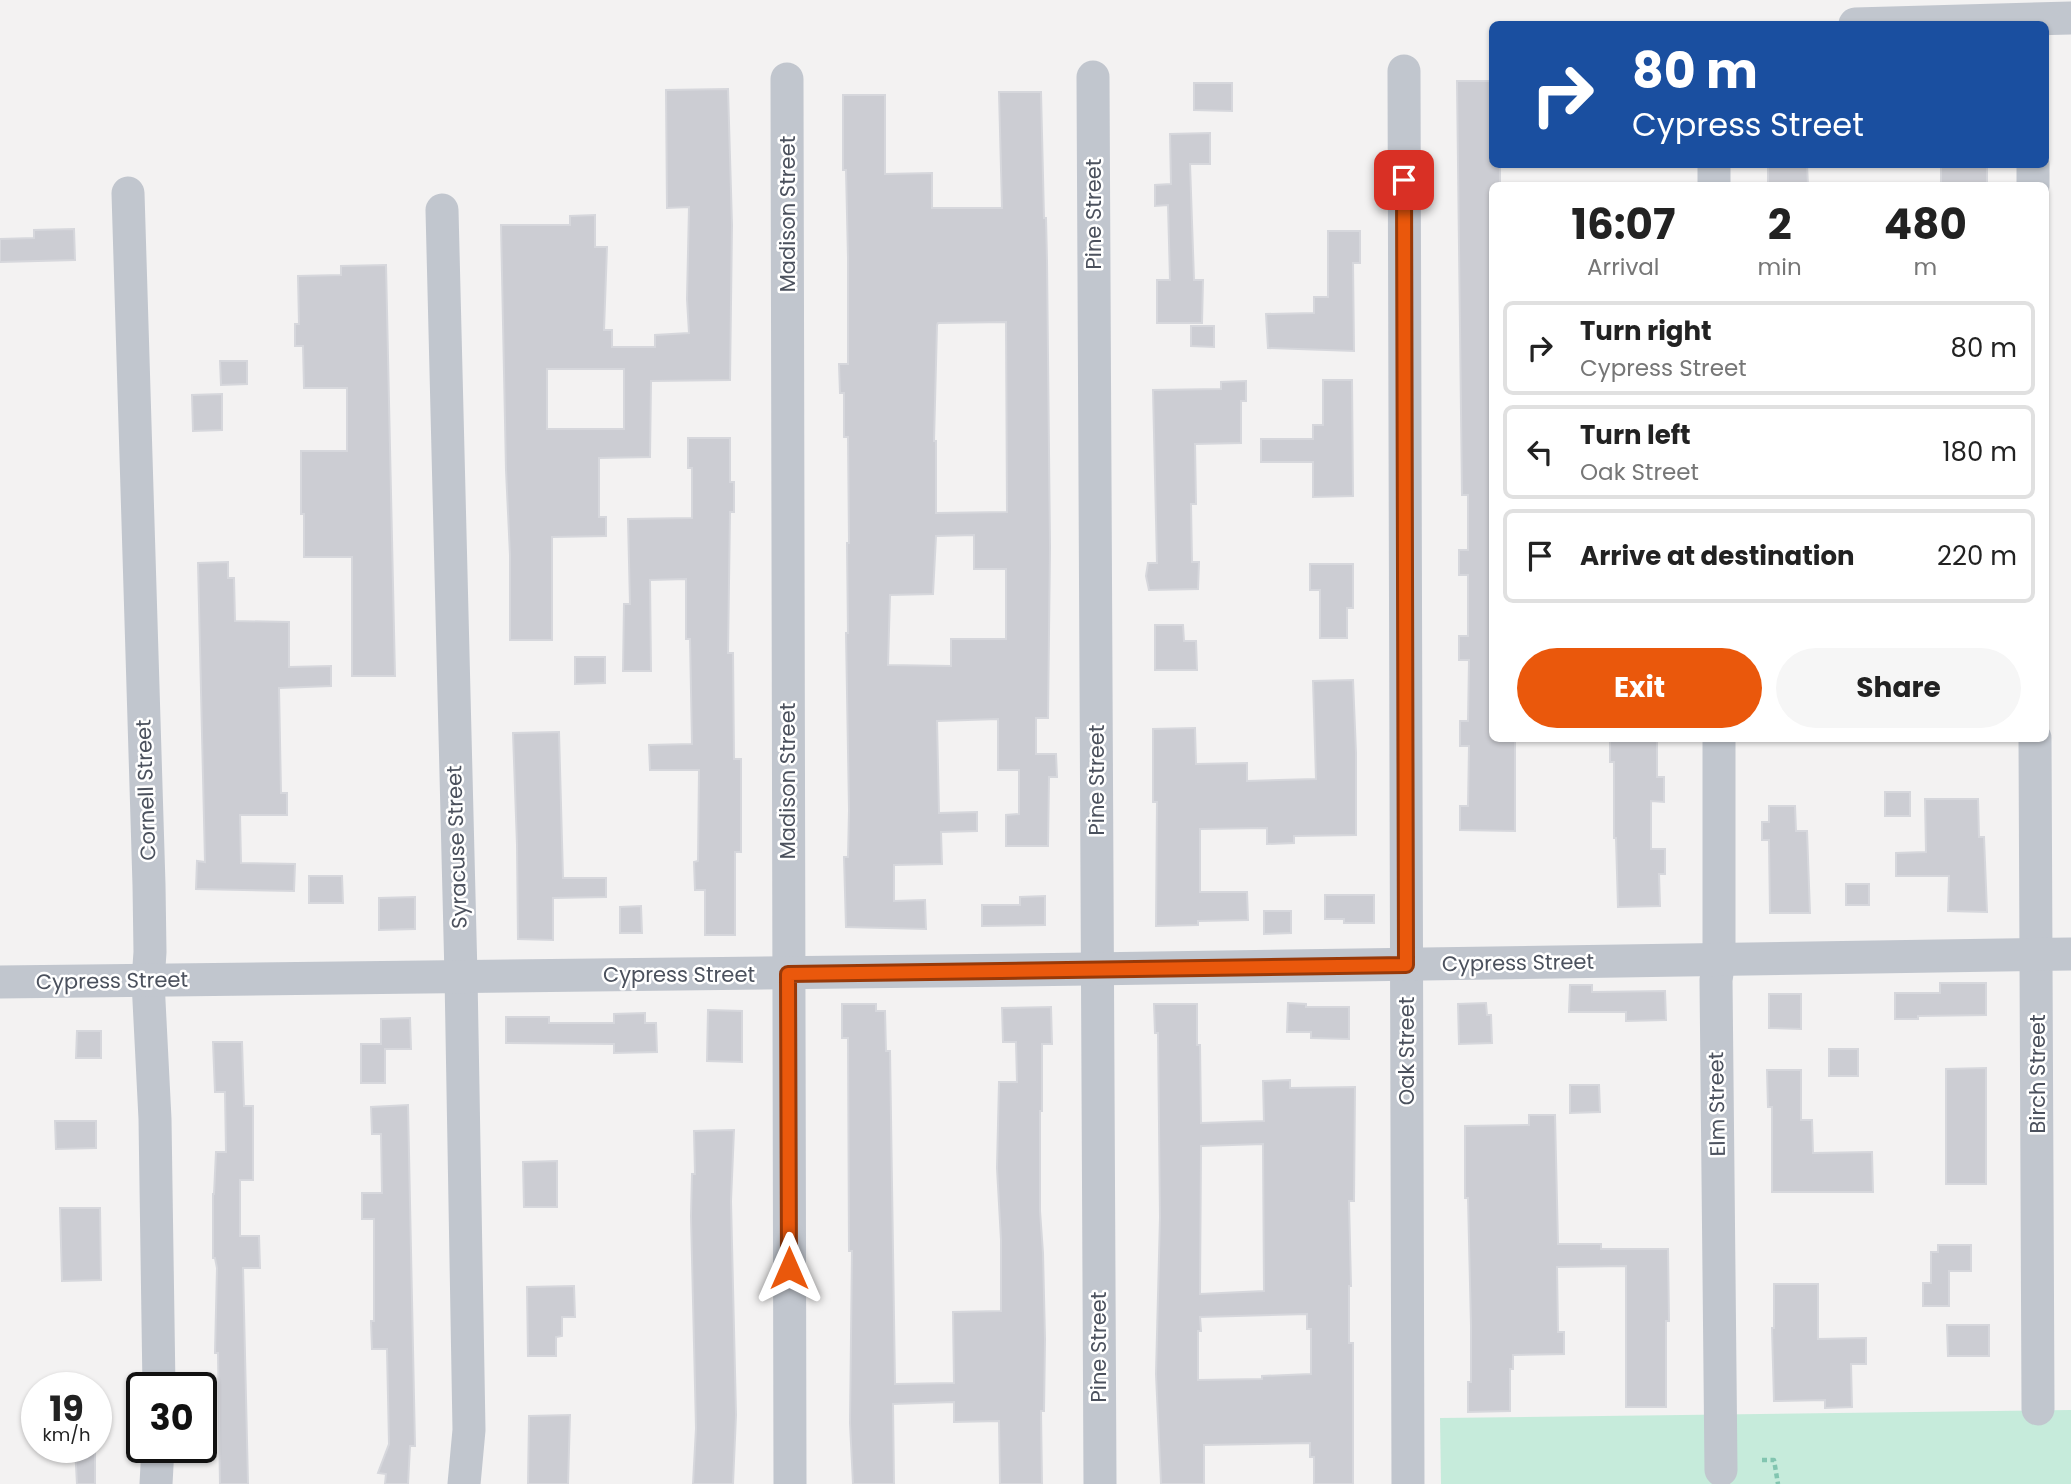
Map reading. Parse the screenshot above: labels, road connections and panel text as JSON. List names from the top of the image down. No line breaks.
{"streets":{"street":["Madison Street","Pine Street","Cornell Street","Syracuse Street","Cypress Street","Oak Street","Birch Street","Elm Street"]},"crossings":[["Madison Street","Cypress Street"],["Pine Street","Cypress Street"],["Cornell Street","Cypress Street"],["Syracuse Street","Cypress Street"],["Cypress Street","Oak Street"],["Cypress Street","Birch Street"],["Cypress Street","Elm Street"]],"page":{"turn":["80 m","Cypress Street"],"eta":["16:07","Arrival","2","min","480","m"],"list":[{"name":"Turn right","note":"Cypress Street","value":"80 m"},{"name":"Turn left","note":"Oak Street","value":"180 m"},{"name":"Arrive at destination","value":"220 m"}],"buttons":["Exit","Share"],"speed":"19 km/h","limit":"30"}}
